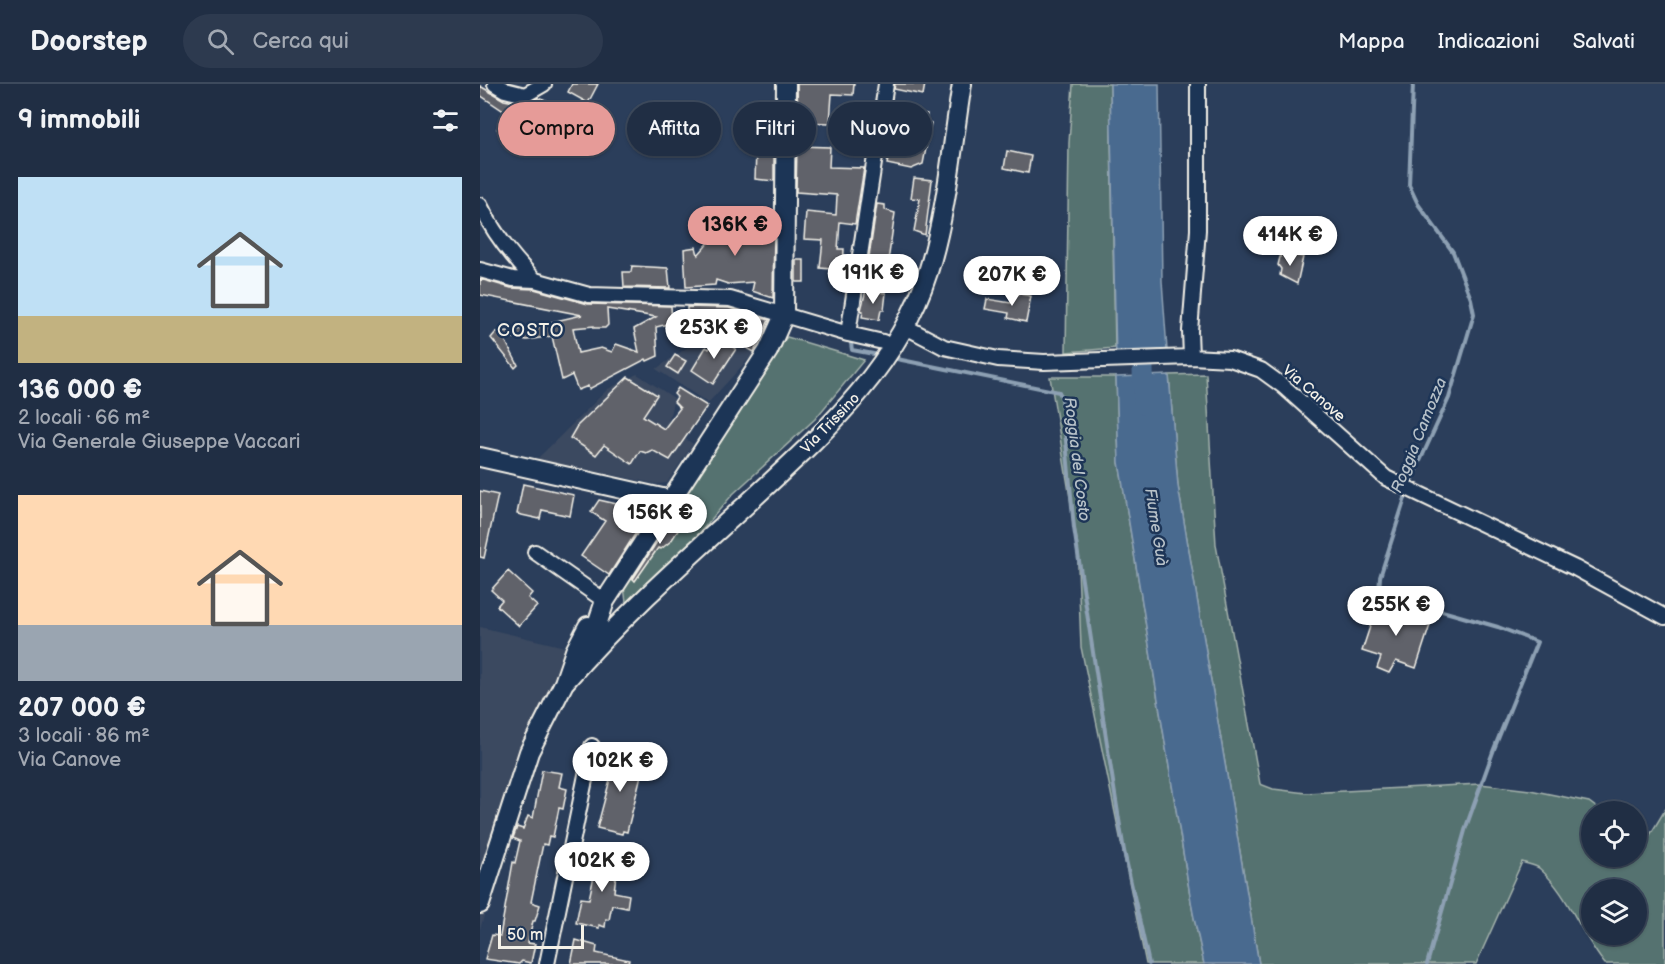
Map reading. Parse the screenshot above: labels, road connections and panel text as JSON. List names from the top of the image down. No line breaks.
{"streets":{"main road":["Via Trissino"],"street":["Via Canove"]},"crossings":[["Via Canove","Via Trissino"]],"districts":["COSTO"],"water":["Roggia Camozza","Roggia del Costo","Fiume Guà"],"scale_bar":"50 m","page":{"header":"Doorstep","search":"Cerca qui","nav":["Mappa","Indicazioni","Salvati"],"heading":"9 immobili","chip":["Compra","Affitta","Filtri","Nuovo"],"list":[{"name":"136 000 €","note":"2 locali · 66 m² · Via Generale Giuseppe Vaccari"},{"name":"207 000 €","note":"3 locali · 86 m² · Via Canove"}],"price":["136K €","414K €","191K €","207K €","253K €","156K €","255K €","102K €","102K €"],"scale":"50 m"}}
